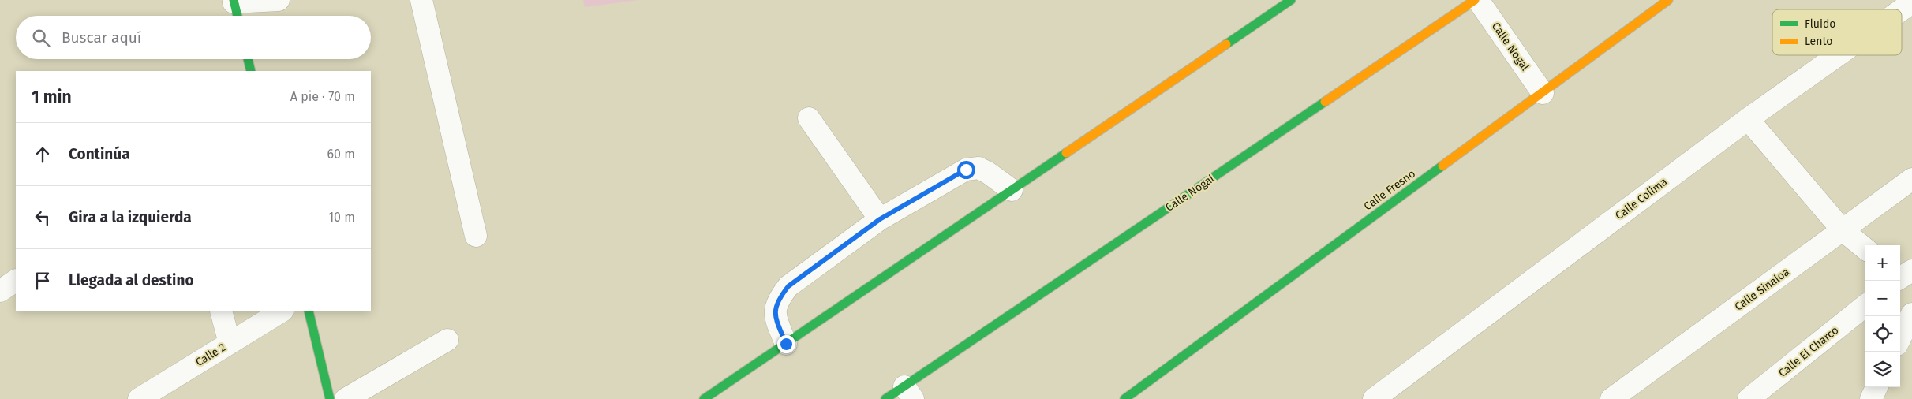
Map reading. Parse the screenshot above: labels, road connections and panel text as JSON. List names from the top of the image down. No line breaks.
{"streets":{"street":["Calle Nogal","Calle Fresno","Calle Colima","Calle Sinaloa","Calle El Charco","Calle 2"]},"crossings":[["Calle Nogal","Calle Fresno"]],"legend":["Fluido","Lento"],"page":{"search":"Buscar aquí","heading":["1 min","A pie · 70 m"],"list":[["Continúa","60 m"],["Gira a la izquierda","10 m"],"Llegada al destino"],"map_buttons":["+","−"]}}
